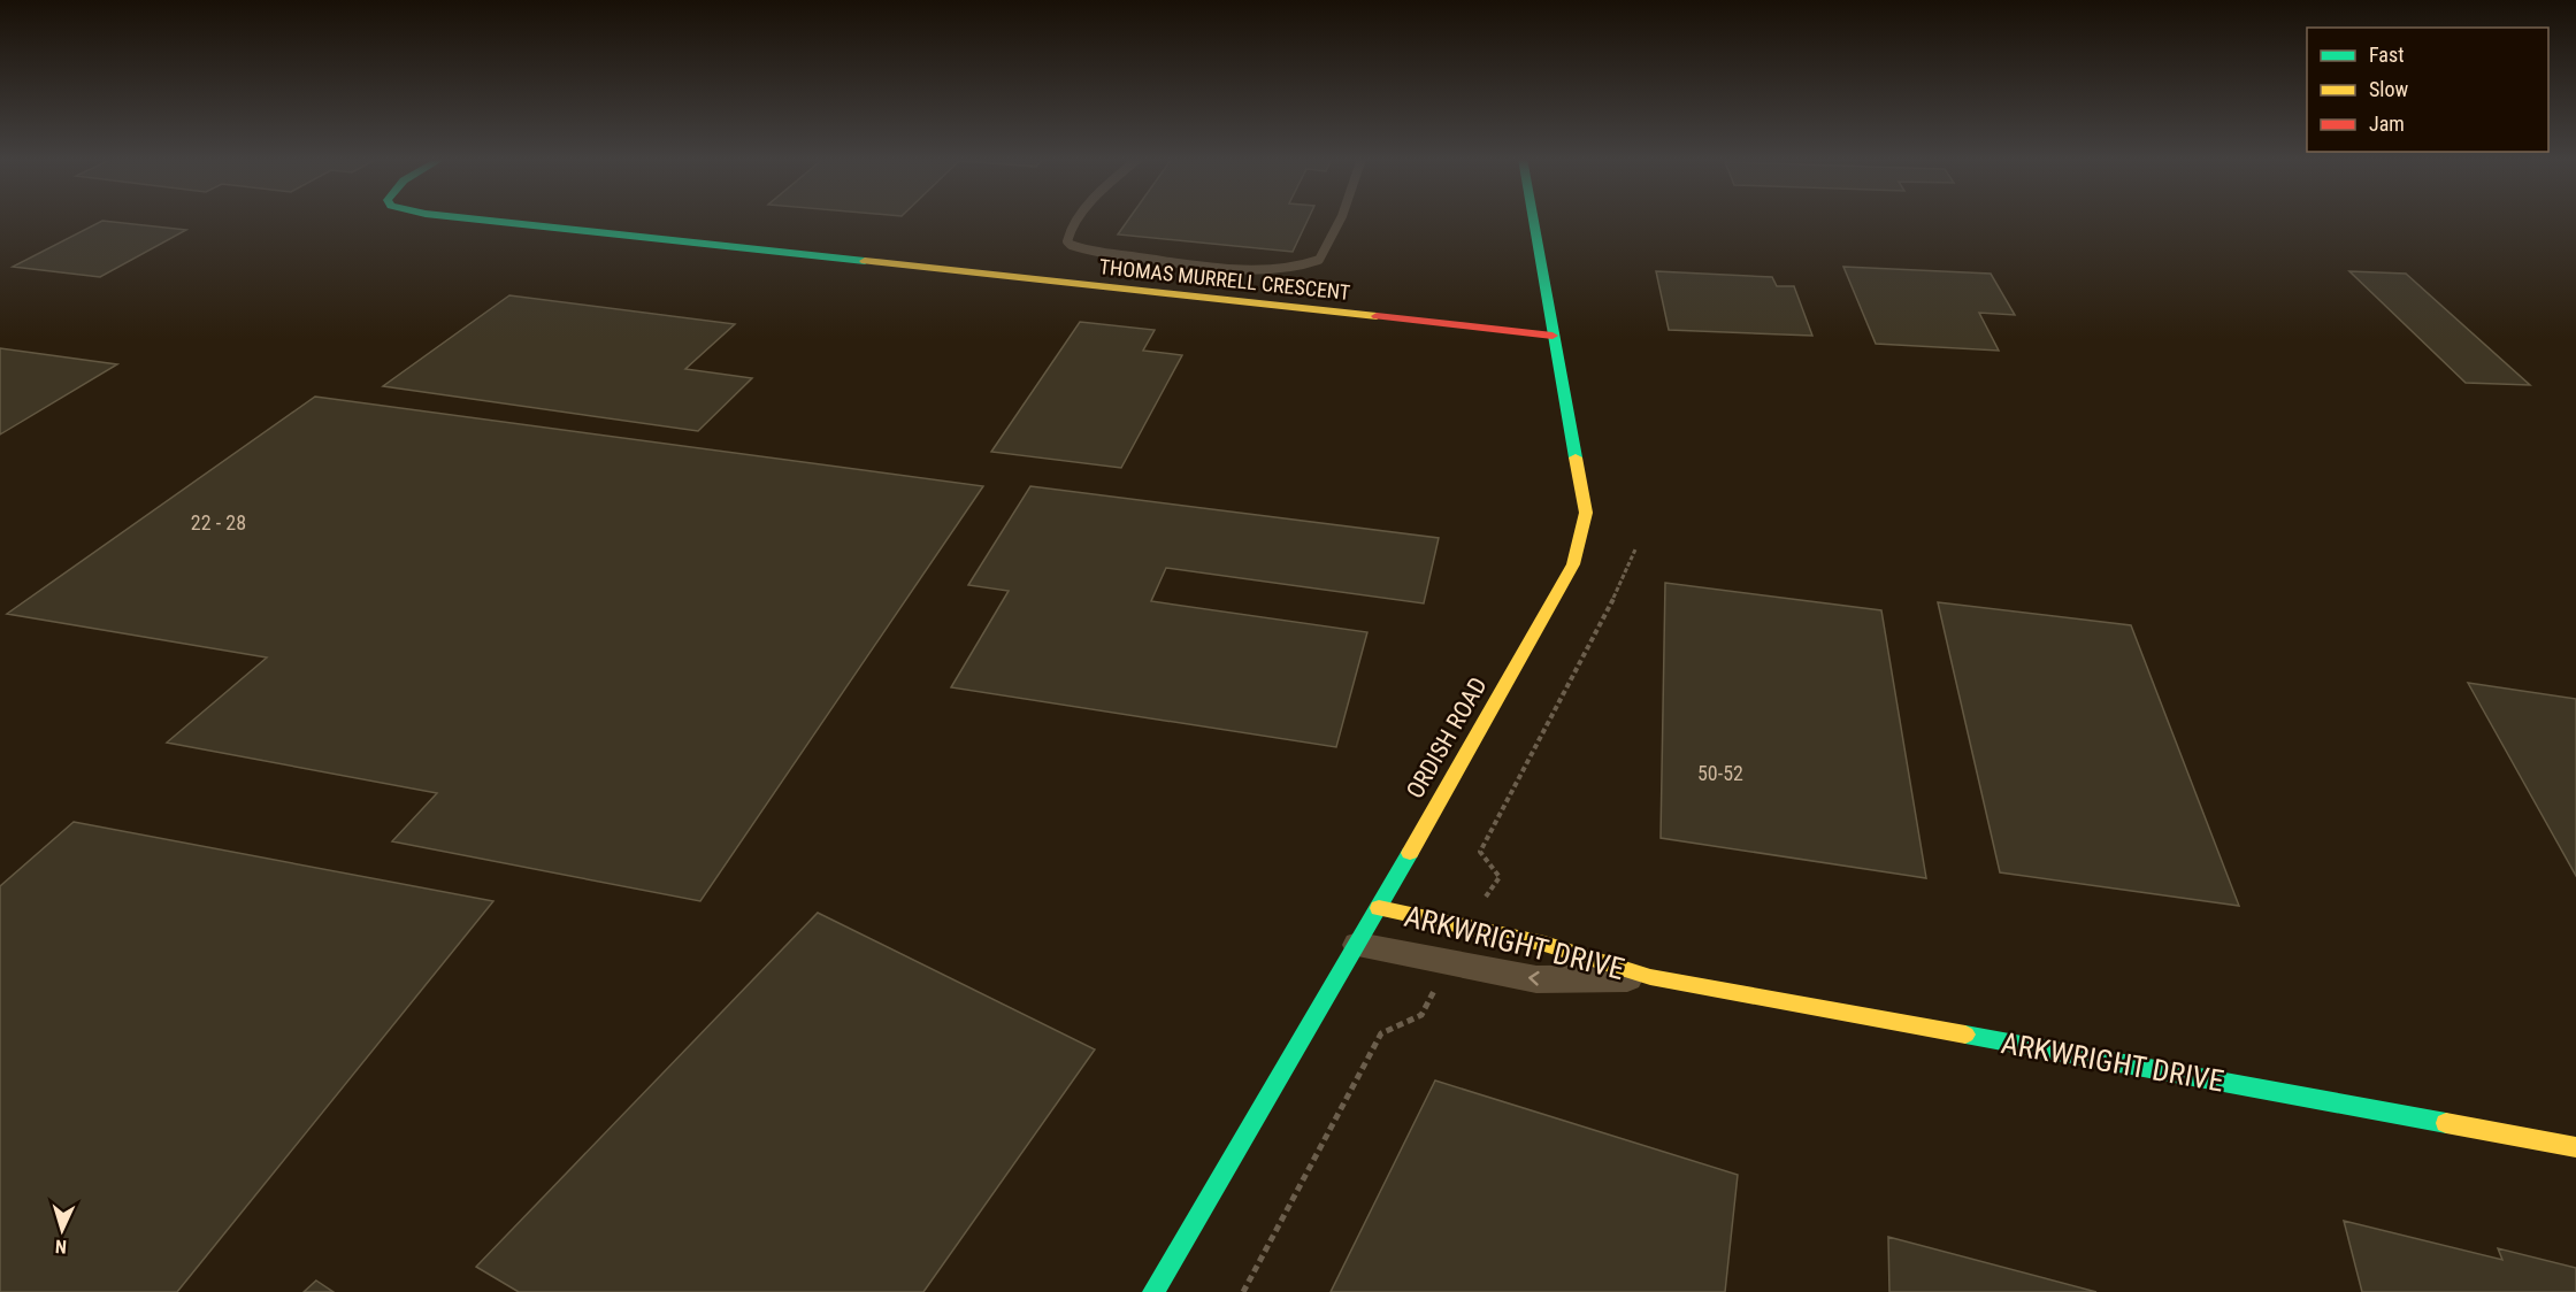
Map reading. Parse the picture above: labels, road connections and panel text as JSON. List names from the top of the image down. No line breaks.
{"streets":{"street":["THOMAS MURRELL CRESCENT","ORDISH ROAD","ARKWRIGHT DRIVE"]},"crossings":[["THOMAS MURRELL CRESCENT","ORDISH ROAD"],["ORDISH ROAD","ARKWRIGHT DRIVE"]],"house_numbers":["22 - 28","50-52"],"legend":["Fast","Slow","Jam"],"north":"bottom"}
